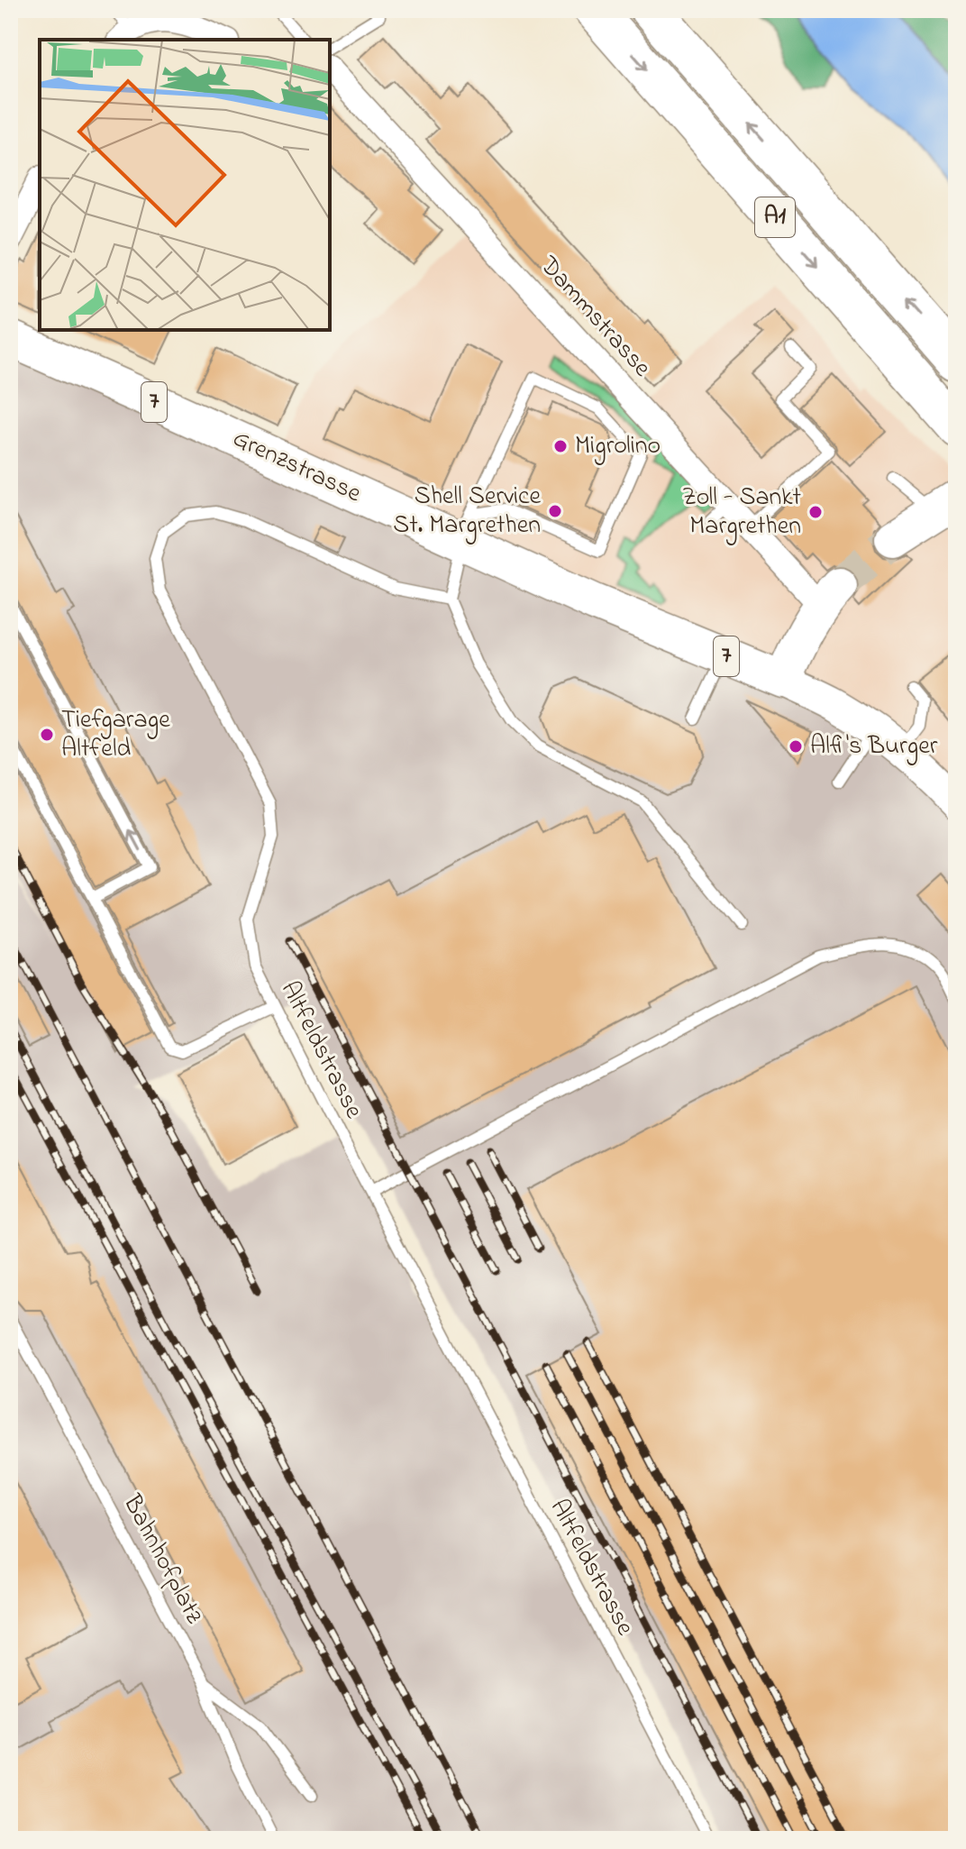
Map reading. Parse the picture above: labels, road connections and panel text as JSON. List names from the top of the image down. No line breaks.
{"streets":{"highway":["A1"],"main road":["7","Grenzstrasse"],"street":["Dammstrasse"],"lane":["Altfeldstrasse","Bahnhofplatz"]},"places":["Migrolino","Shell Service St. Margrethen","Zoll - Sankt Margrethen","Tiefgarage Altfeld","Alfi's Burger"]}
